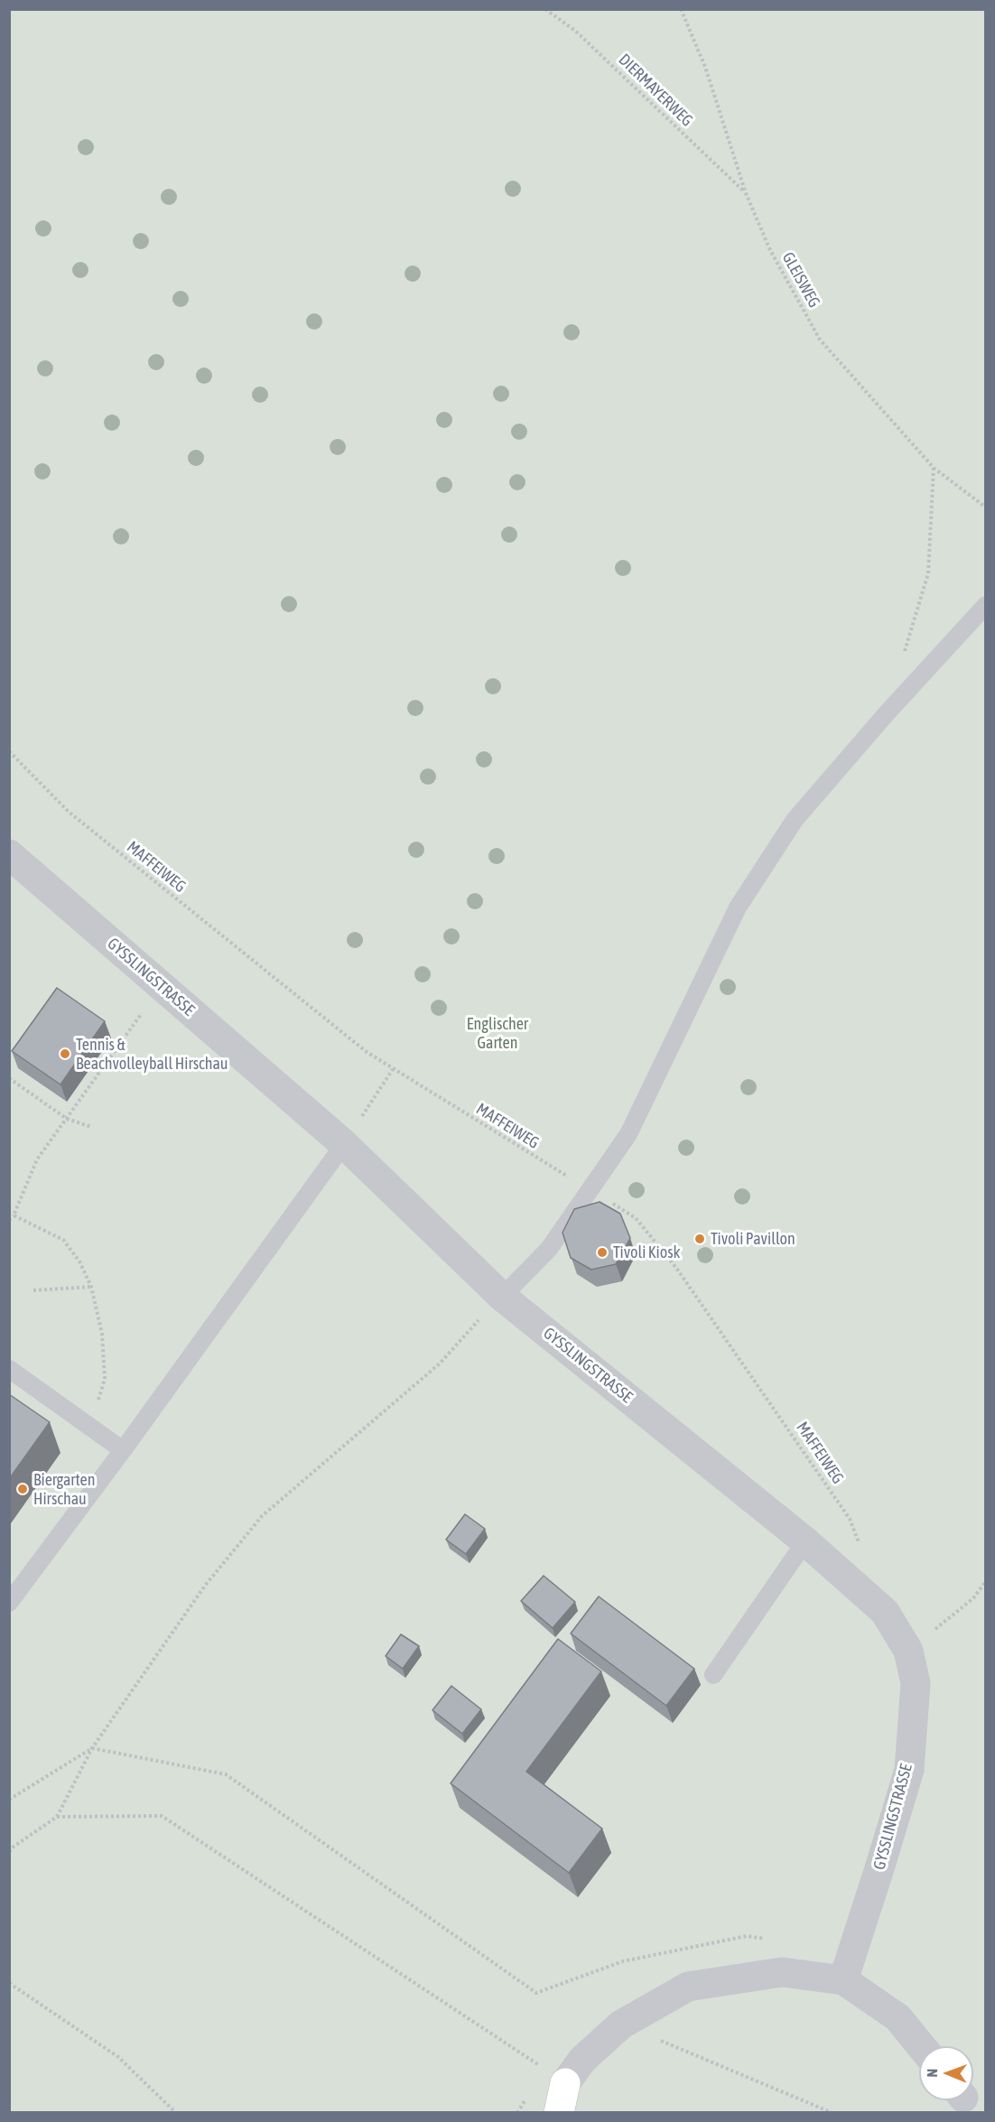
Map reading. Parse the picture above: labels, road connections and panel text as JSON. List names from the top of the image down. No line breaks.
{"streets":{"street":["GYSSLINGSTRASSE"],"path":["DIERMAYERWEG","GLEISWEG","MAFFEIWEG"]},"crossings":[["DIERMAYERWEG","GLEISWEG"]],"parks":["Englischer Garten"],"places":["Tennis & Beachvolleyball Hirschau","Tivoli Pavillon","Tivoli Kiosk","Biergarten Hirschau"],"north":"left"}
